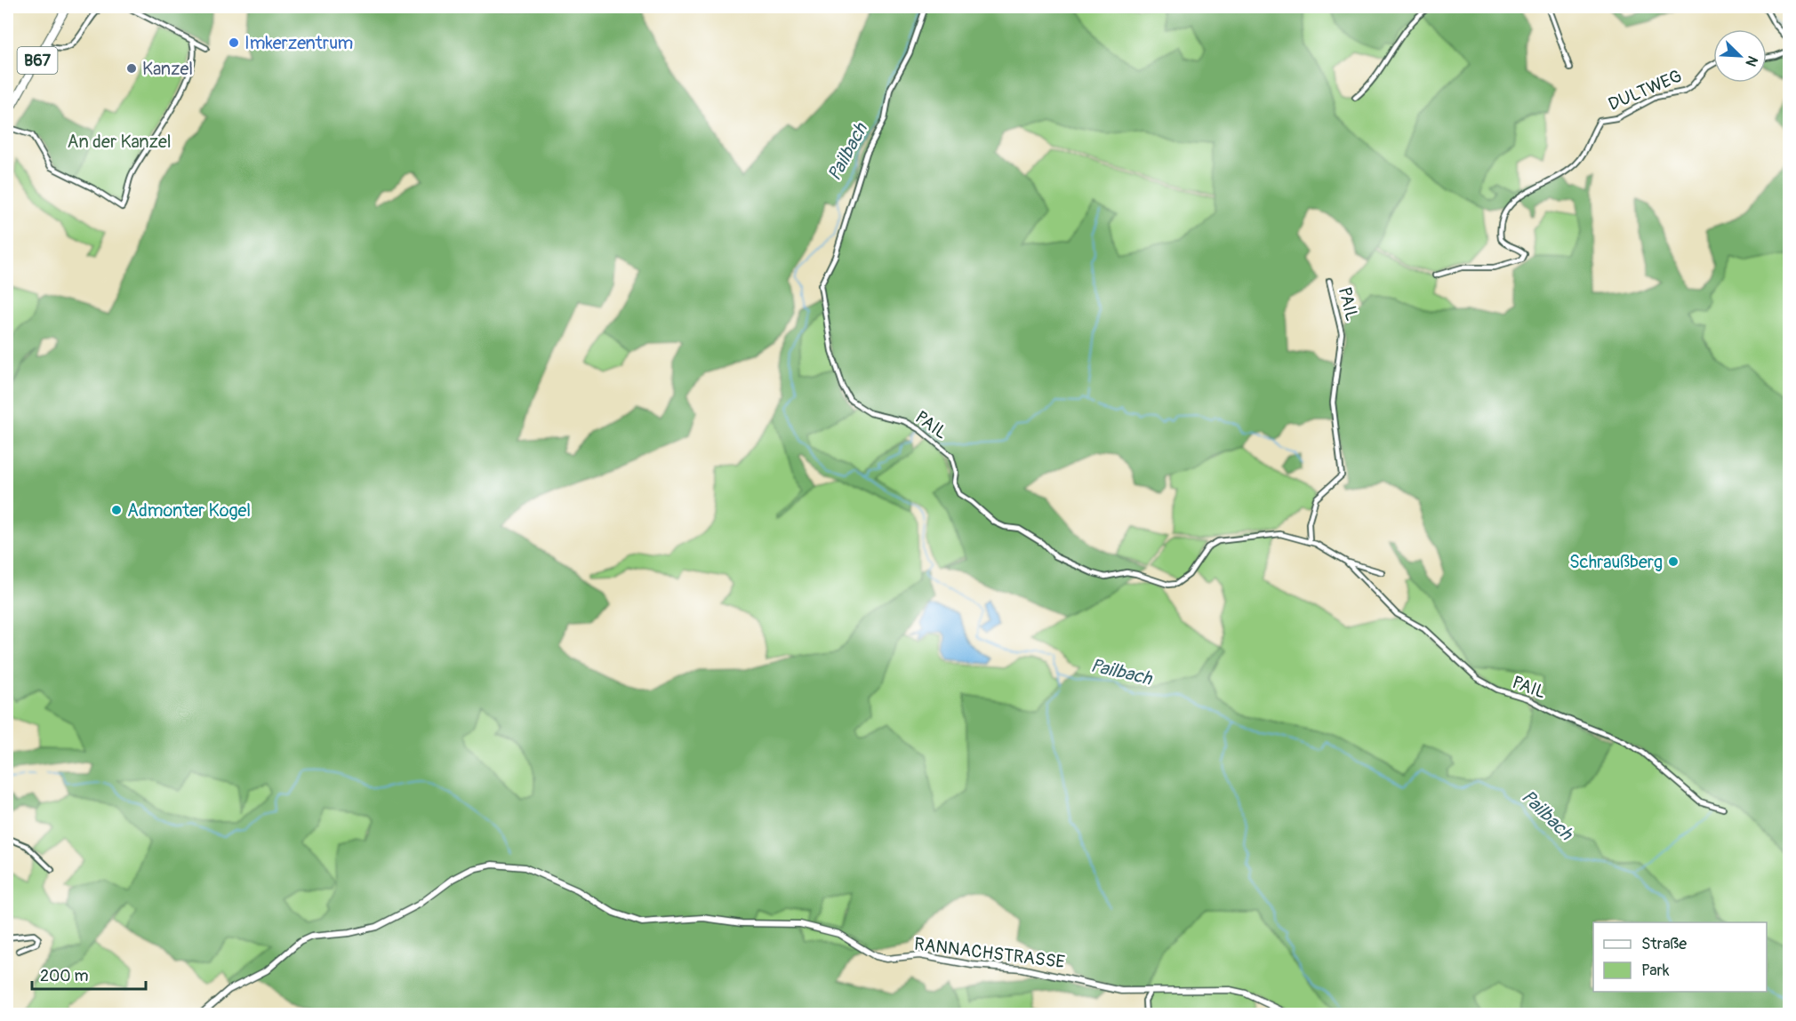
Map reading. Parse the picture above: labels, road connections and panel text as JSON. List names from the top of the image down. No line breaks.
{"streets":{"main road":["B67"],"street":["DULTWEG","PAIL","RANNACHSTRASSE"]},"water":["Pailbach"],"parks":["An der Kanzel"],"places":["Imkerzentrum","Kanzel","Admonter Kogel","Schraußberg"],"legend":["Straße","Park"],"scale_bar":"200 m","north":"bottom right"}
